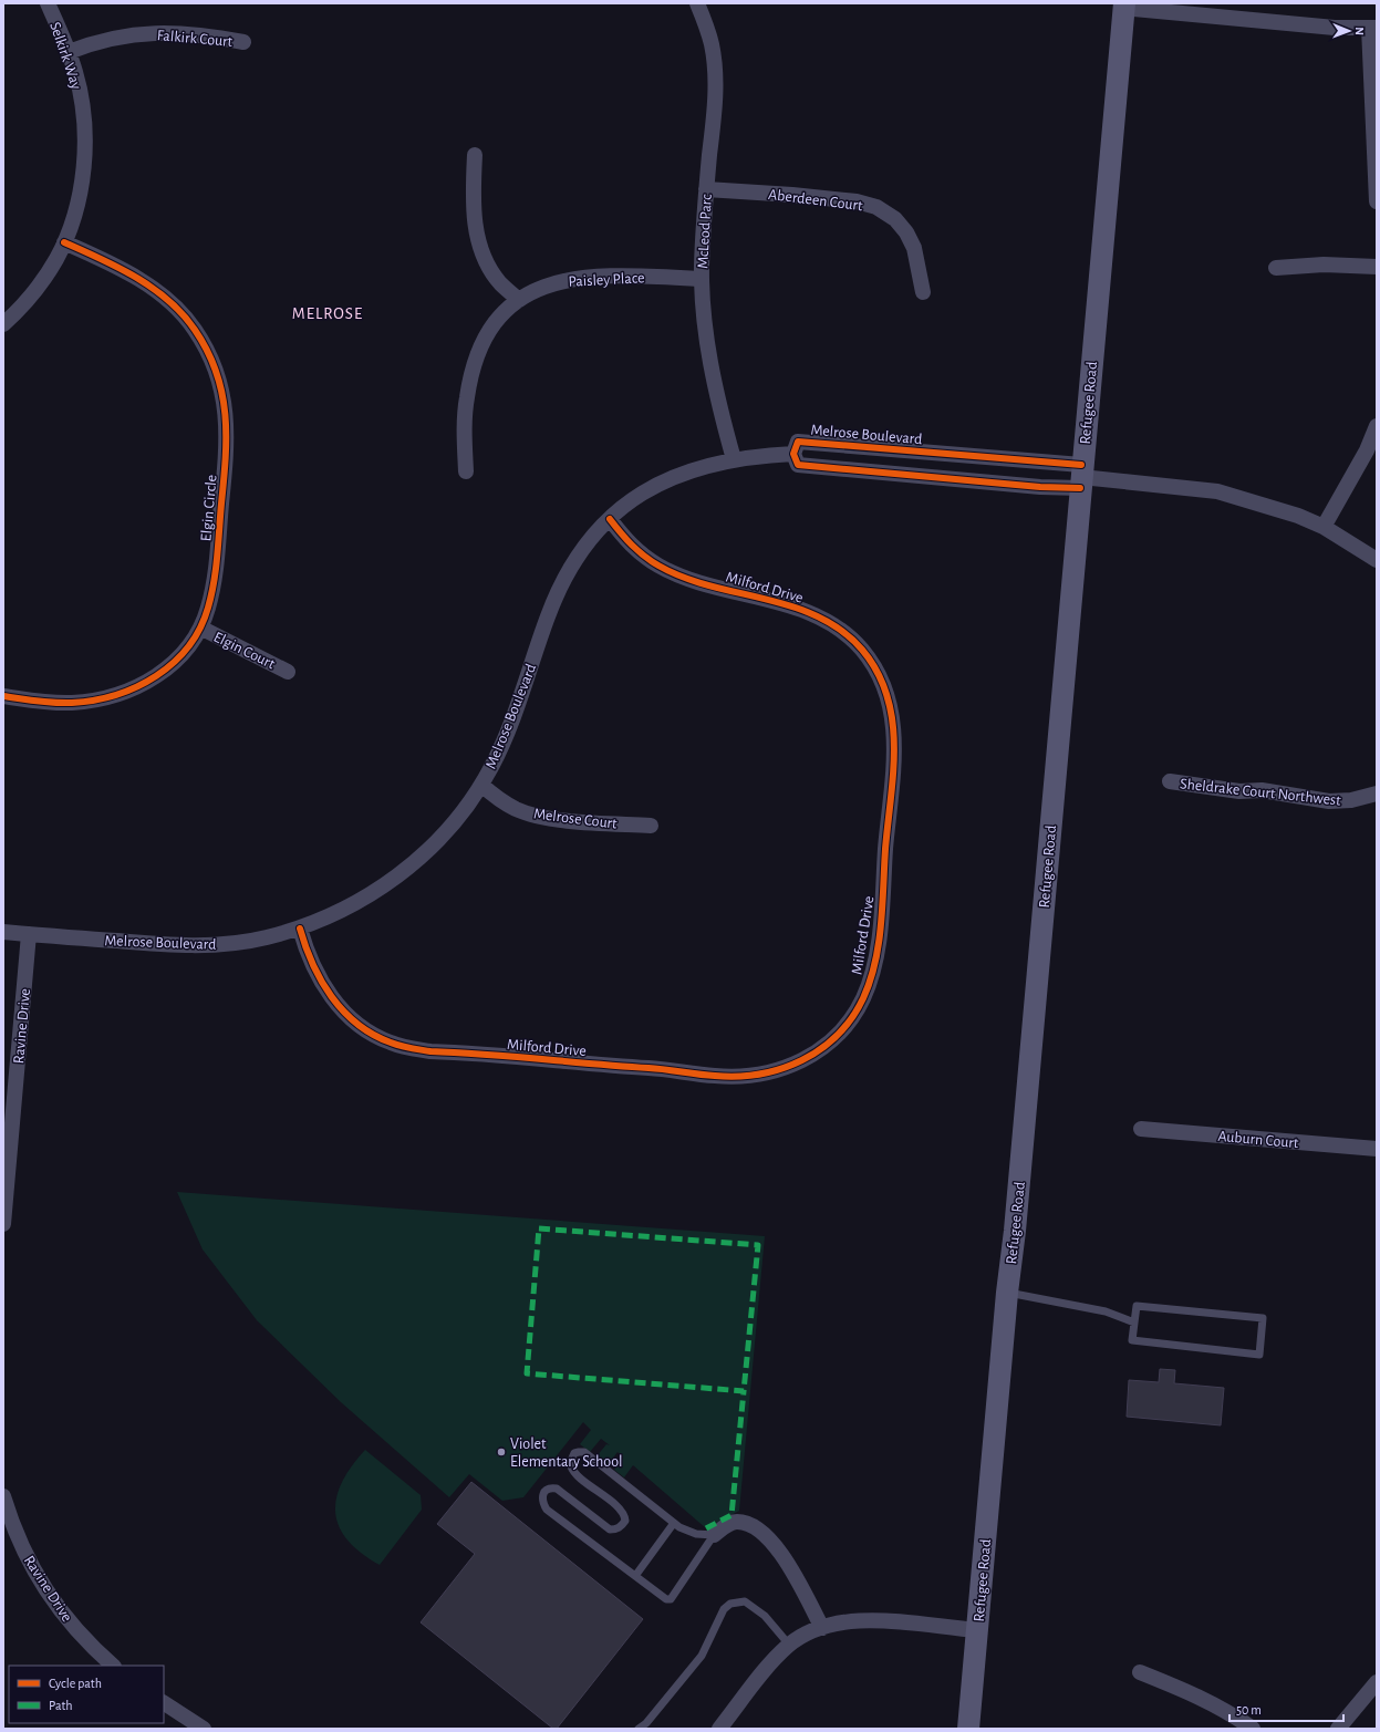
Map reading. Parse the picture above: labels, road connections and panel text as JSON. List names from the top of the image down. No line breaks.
{"streets":{"main road":["Refugee Road"],"street":["Falkirk Court","Selkirk Way","Aberdeen Court","McLeod Parc","Paisley Place","Melrose Boulevard","Elgin Circle","Milford Drive","Elgin Court","Sheldrake Court Northwest","Melrose Court","Ravine Drive","Auburn Court"]},"crossings":[["Falkirk Court","Selkirk Way"],["Selkirk Way","Elgin Circle"],["Aberdeen Court","McLeod Parc"],["McLeod Parc","Paisley Place"],["McLeod Parc","Melrose Boulevard"],["Refugee Road","Melrose Boulevard"],["Melrose Boulevard","Milford Drive"],["Melrose Boulevard","Melrose Court"],["Melrose Boulevard","Ravine Drive"],["Elgin Circle","Elgin Court"]],"districts":["MELROSE"],"places":["Violet Elementary School"],"legend":["Cycle path","Path"],"scale_bar":"50 m","north":"right"}
